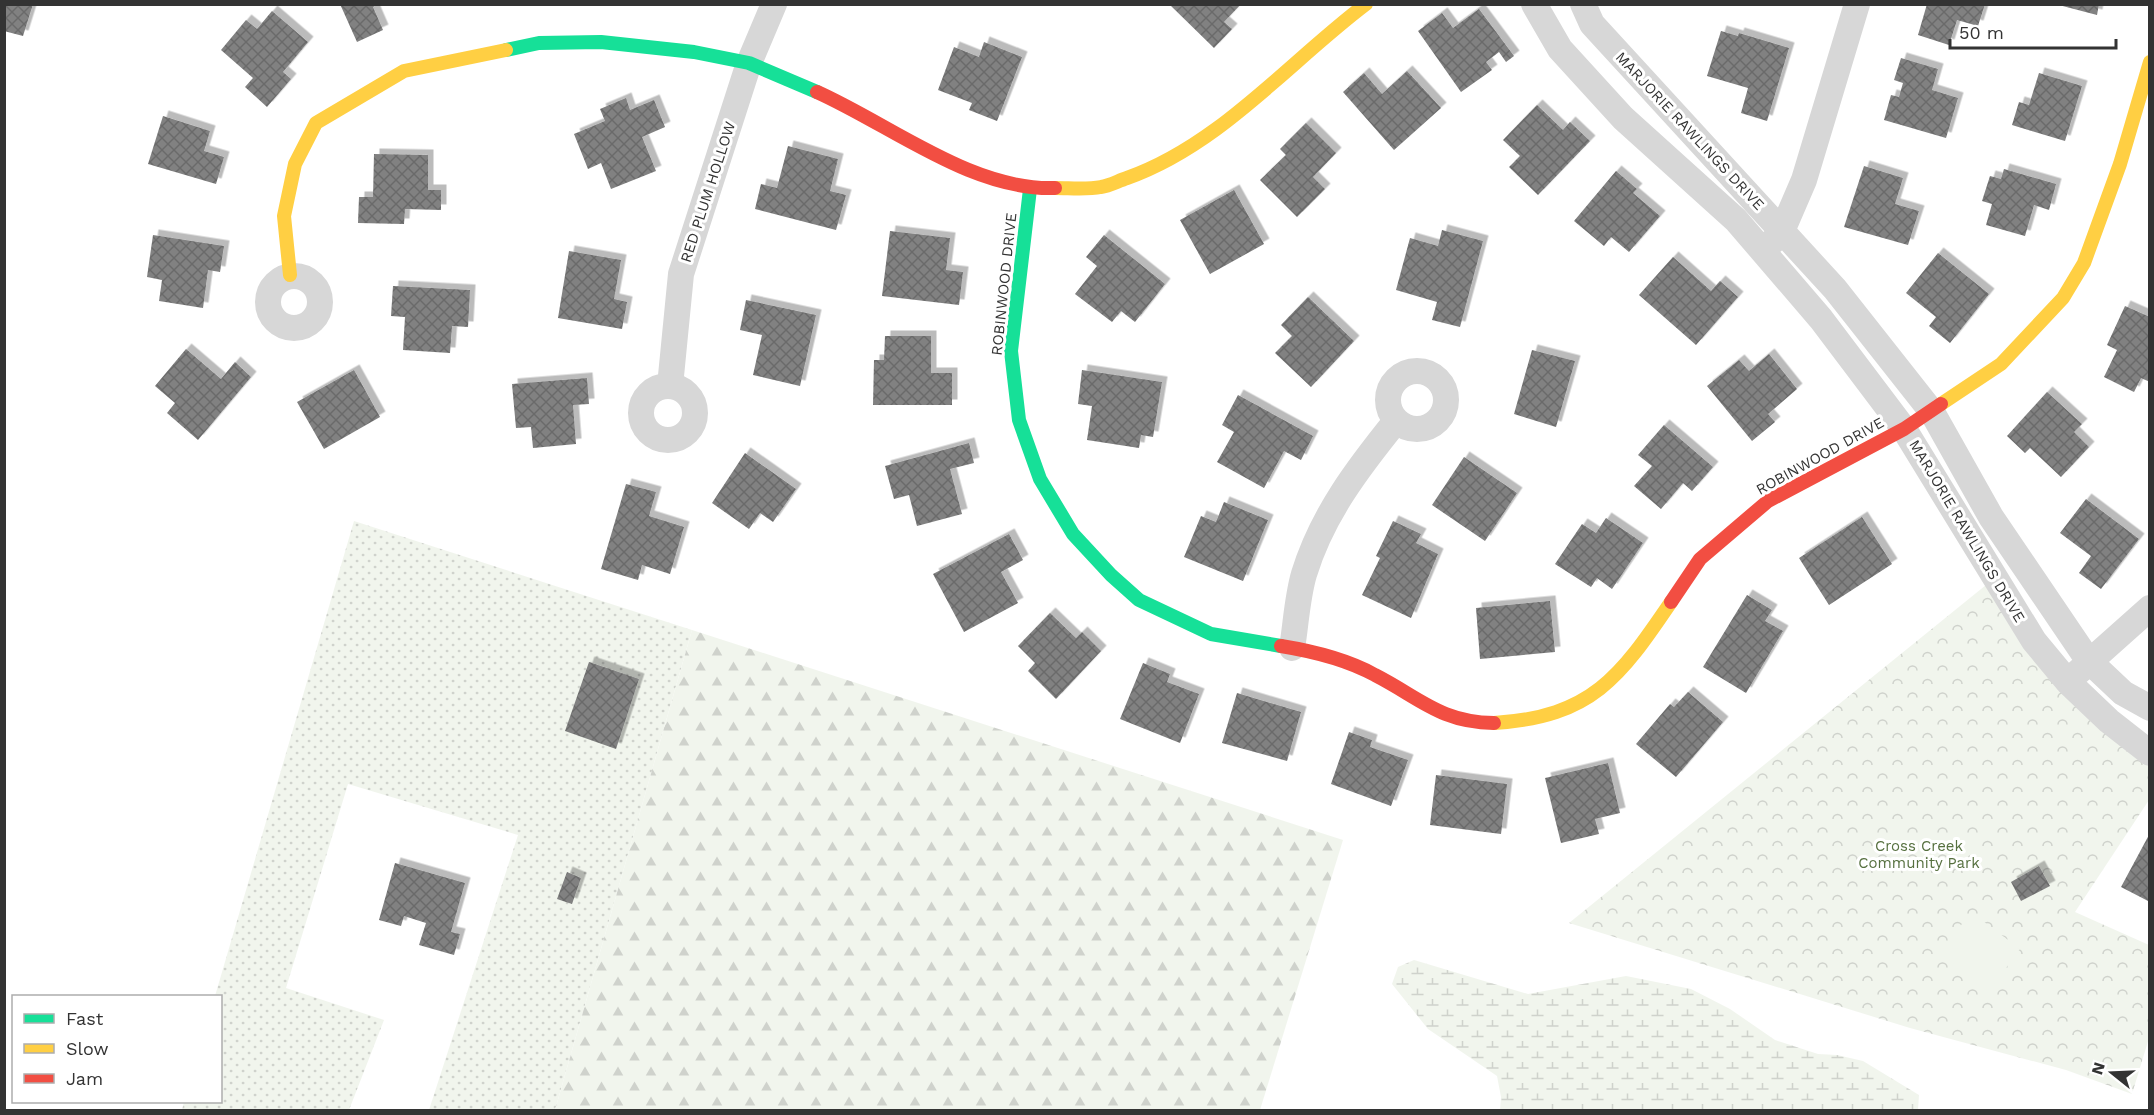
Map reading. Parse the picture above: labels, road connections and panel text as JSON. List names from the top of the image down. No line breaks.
{"streets":{"street":["MARJORIE RAWLINGS DRIVE","RED PLUM HOLLOW","ROBINWOOD DRIVE"]},"crossings":[["MARJORIE RAWLINGS DRIVE","ROBINWOOD DRIVE"]],"parks":["Cross Creek Community Park"],"legend":["Fast","Slow","Jam"],"scale_bar":"50 m","north":"left"}
